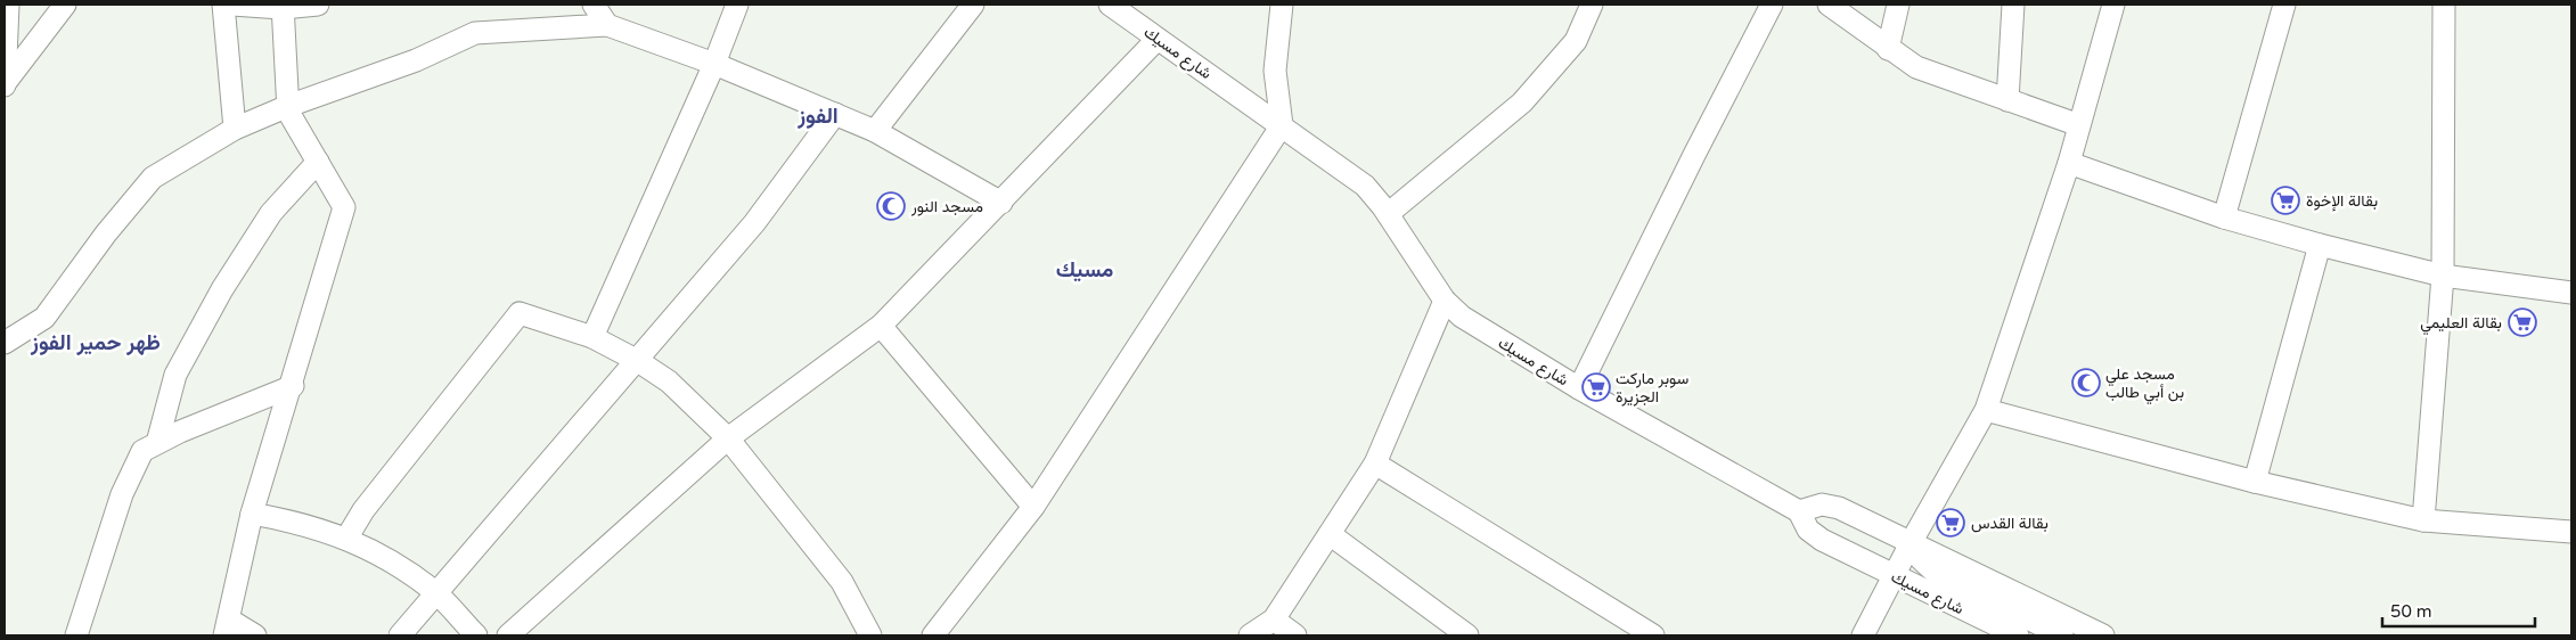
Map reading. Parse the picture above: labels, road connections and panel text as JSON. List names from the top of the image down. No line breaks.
{"streets":{"street":["شارع مسيك"]},"districts":["الفوز","مسيك","ظهر حمير الفوز"],"places":{"supermarket":["بقالة الإخوة","بقالة العليمي","سوبر ماركت الجزيرة","بقالة القدس"],"mosque":["مسجد النور","مسجد علي بن أبي طالب"]},"scale_bar":"50 m"}
